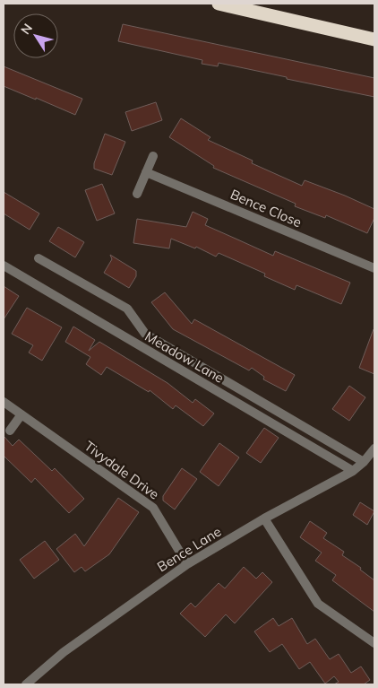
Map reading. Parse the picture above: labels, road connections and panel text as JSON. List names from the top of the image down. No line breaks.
{"streets":{"street":["Bence Close","Meadow Lane","Tivydale Drive","Bence Lane"]},"crossings":[["Meadow Lane","Bence Lane"],["Tivydale Drive","Bence Lane"]],"north":"top left"}
